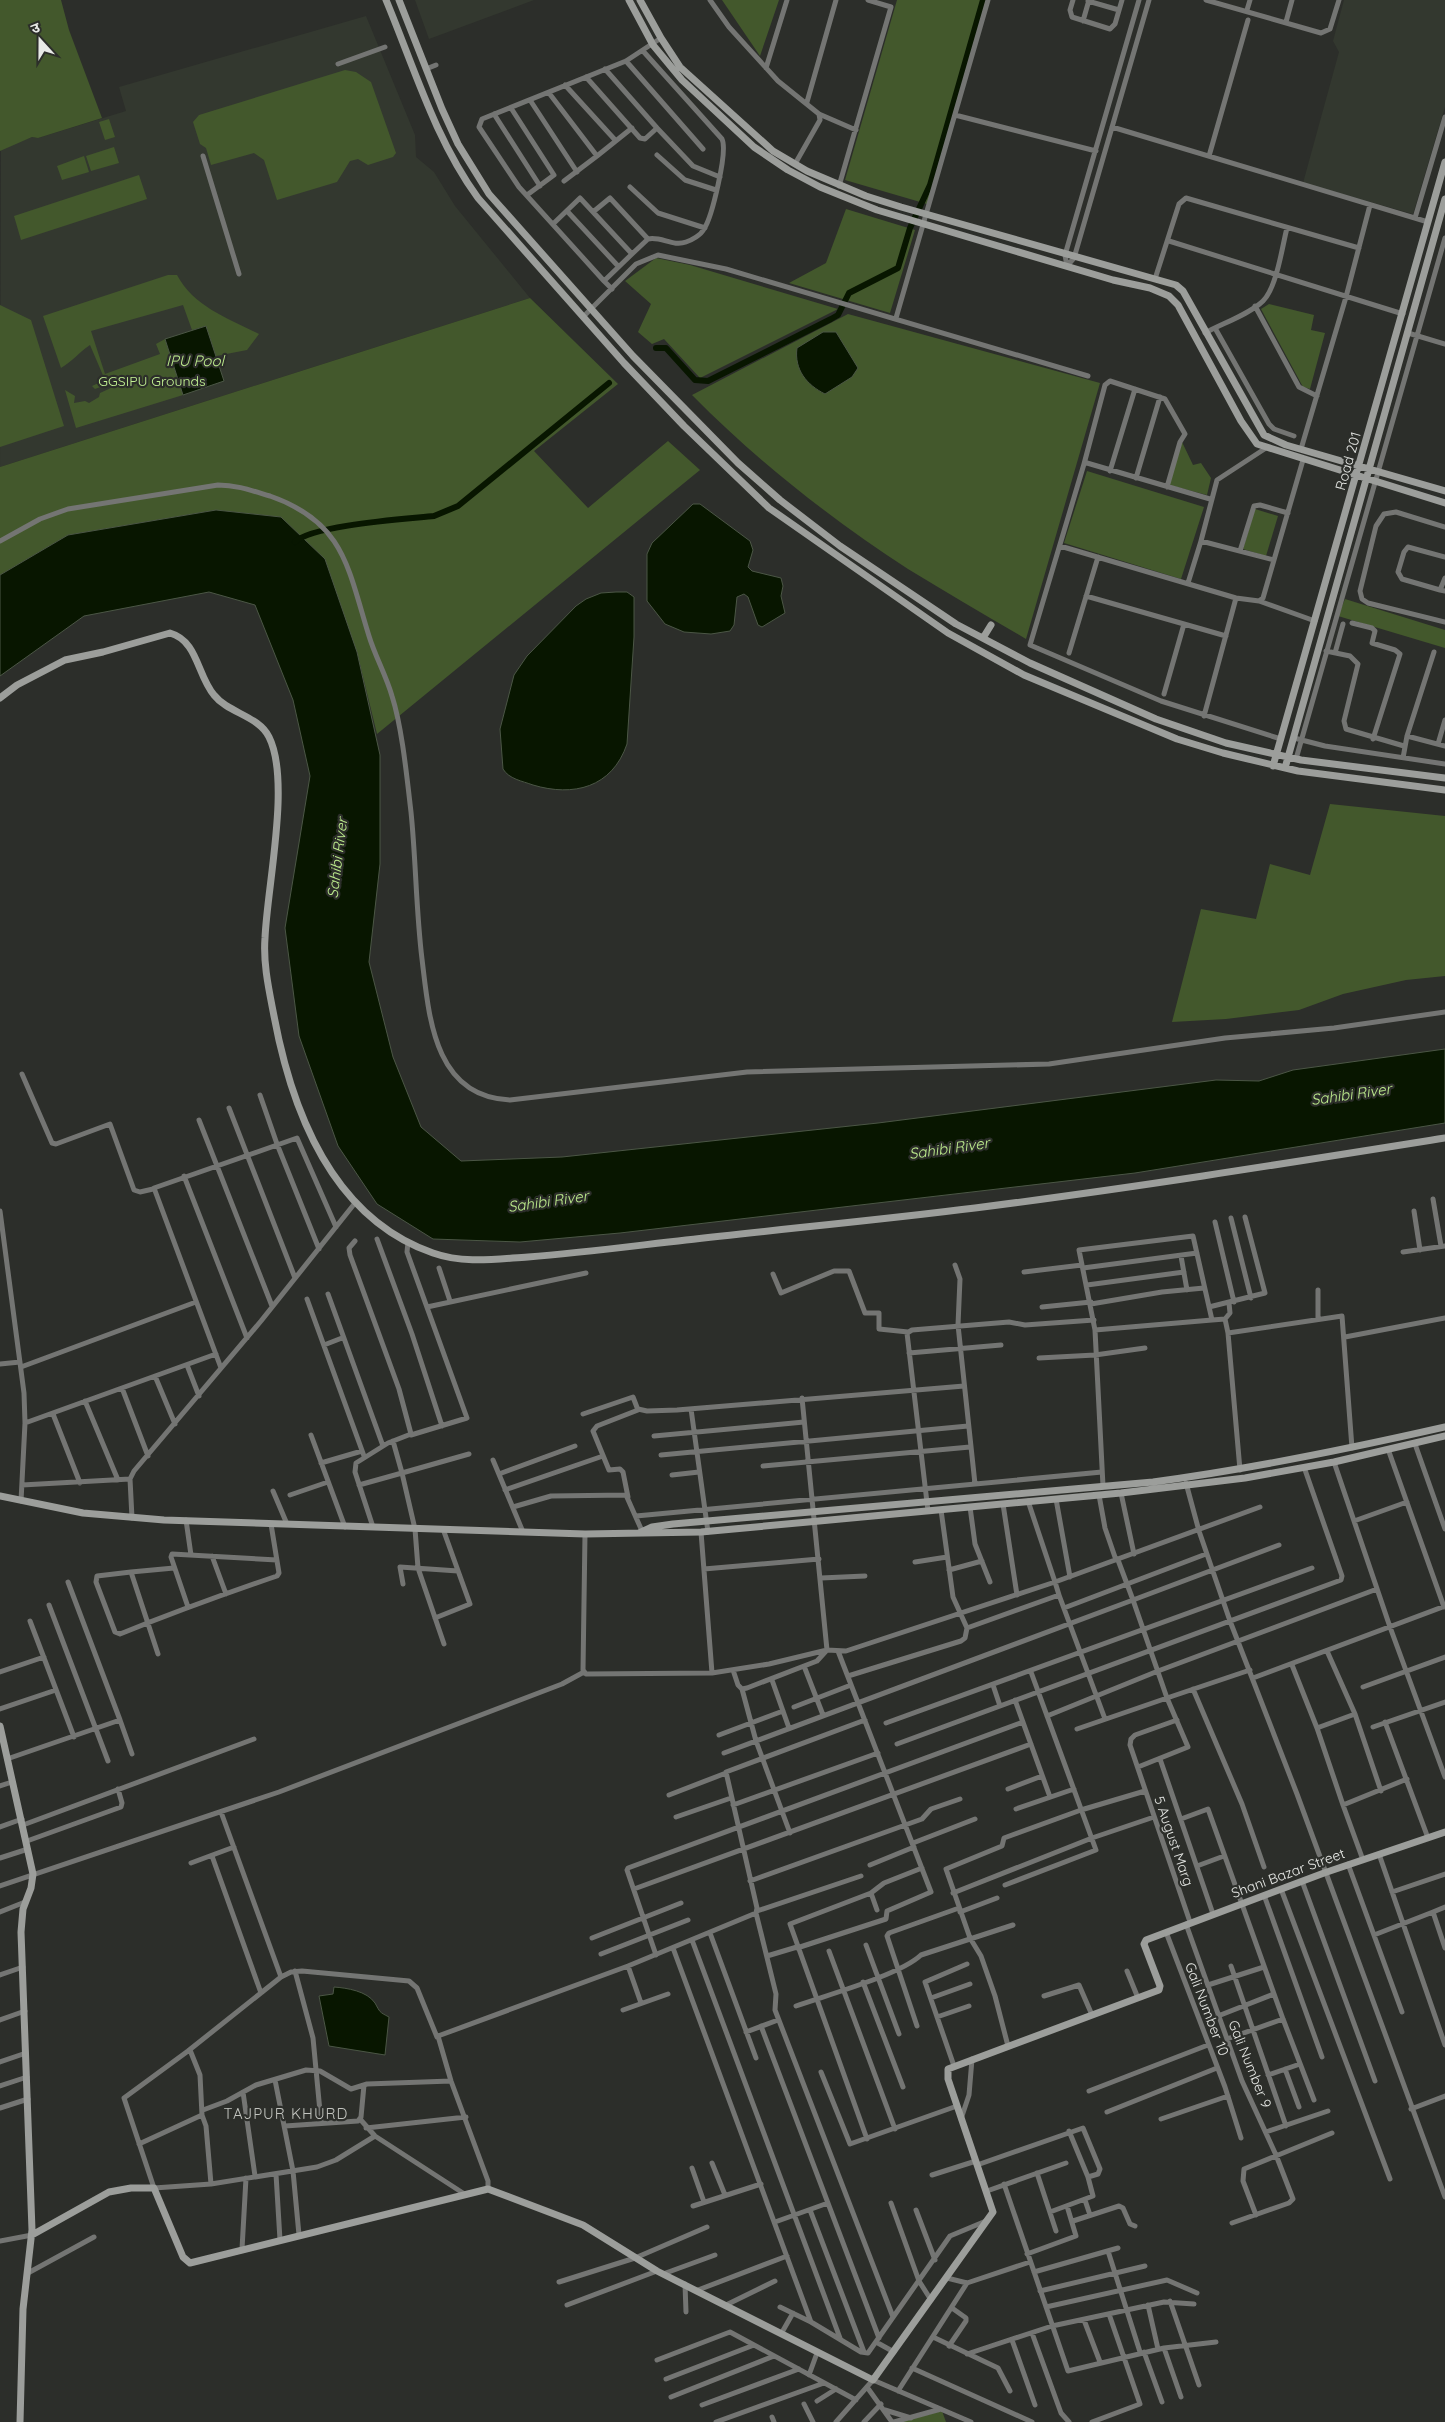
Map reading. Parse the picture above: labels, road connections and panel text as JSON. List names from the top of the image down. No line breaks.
{"streets":{"street":["Road 201","5 August Marg","Shani Bazar Street","Gali Number 10","Gali Number 9"]},"crossings":[["5 August Marg","Shani Bazar Street"],["5 August Marg","Gali Number 9"],["Shani Bazar Street","Gali Number 10"],["Shani Bazar Street","Gali Number 9"]],"districts":["TAJPUR KHURD"],"water":["IPU Pool","Sahibi River"],"parks":["GGSIPU Grounds"],"north":"top"}
